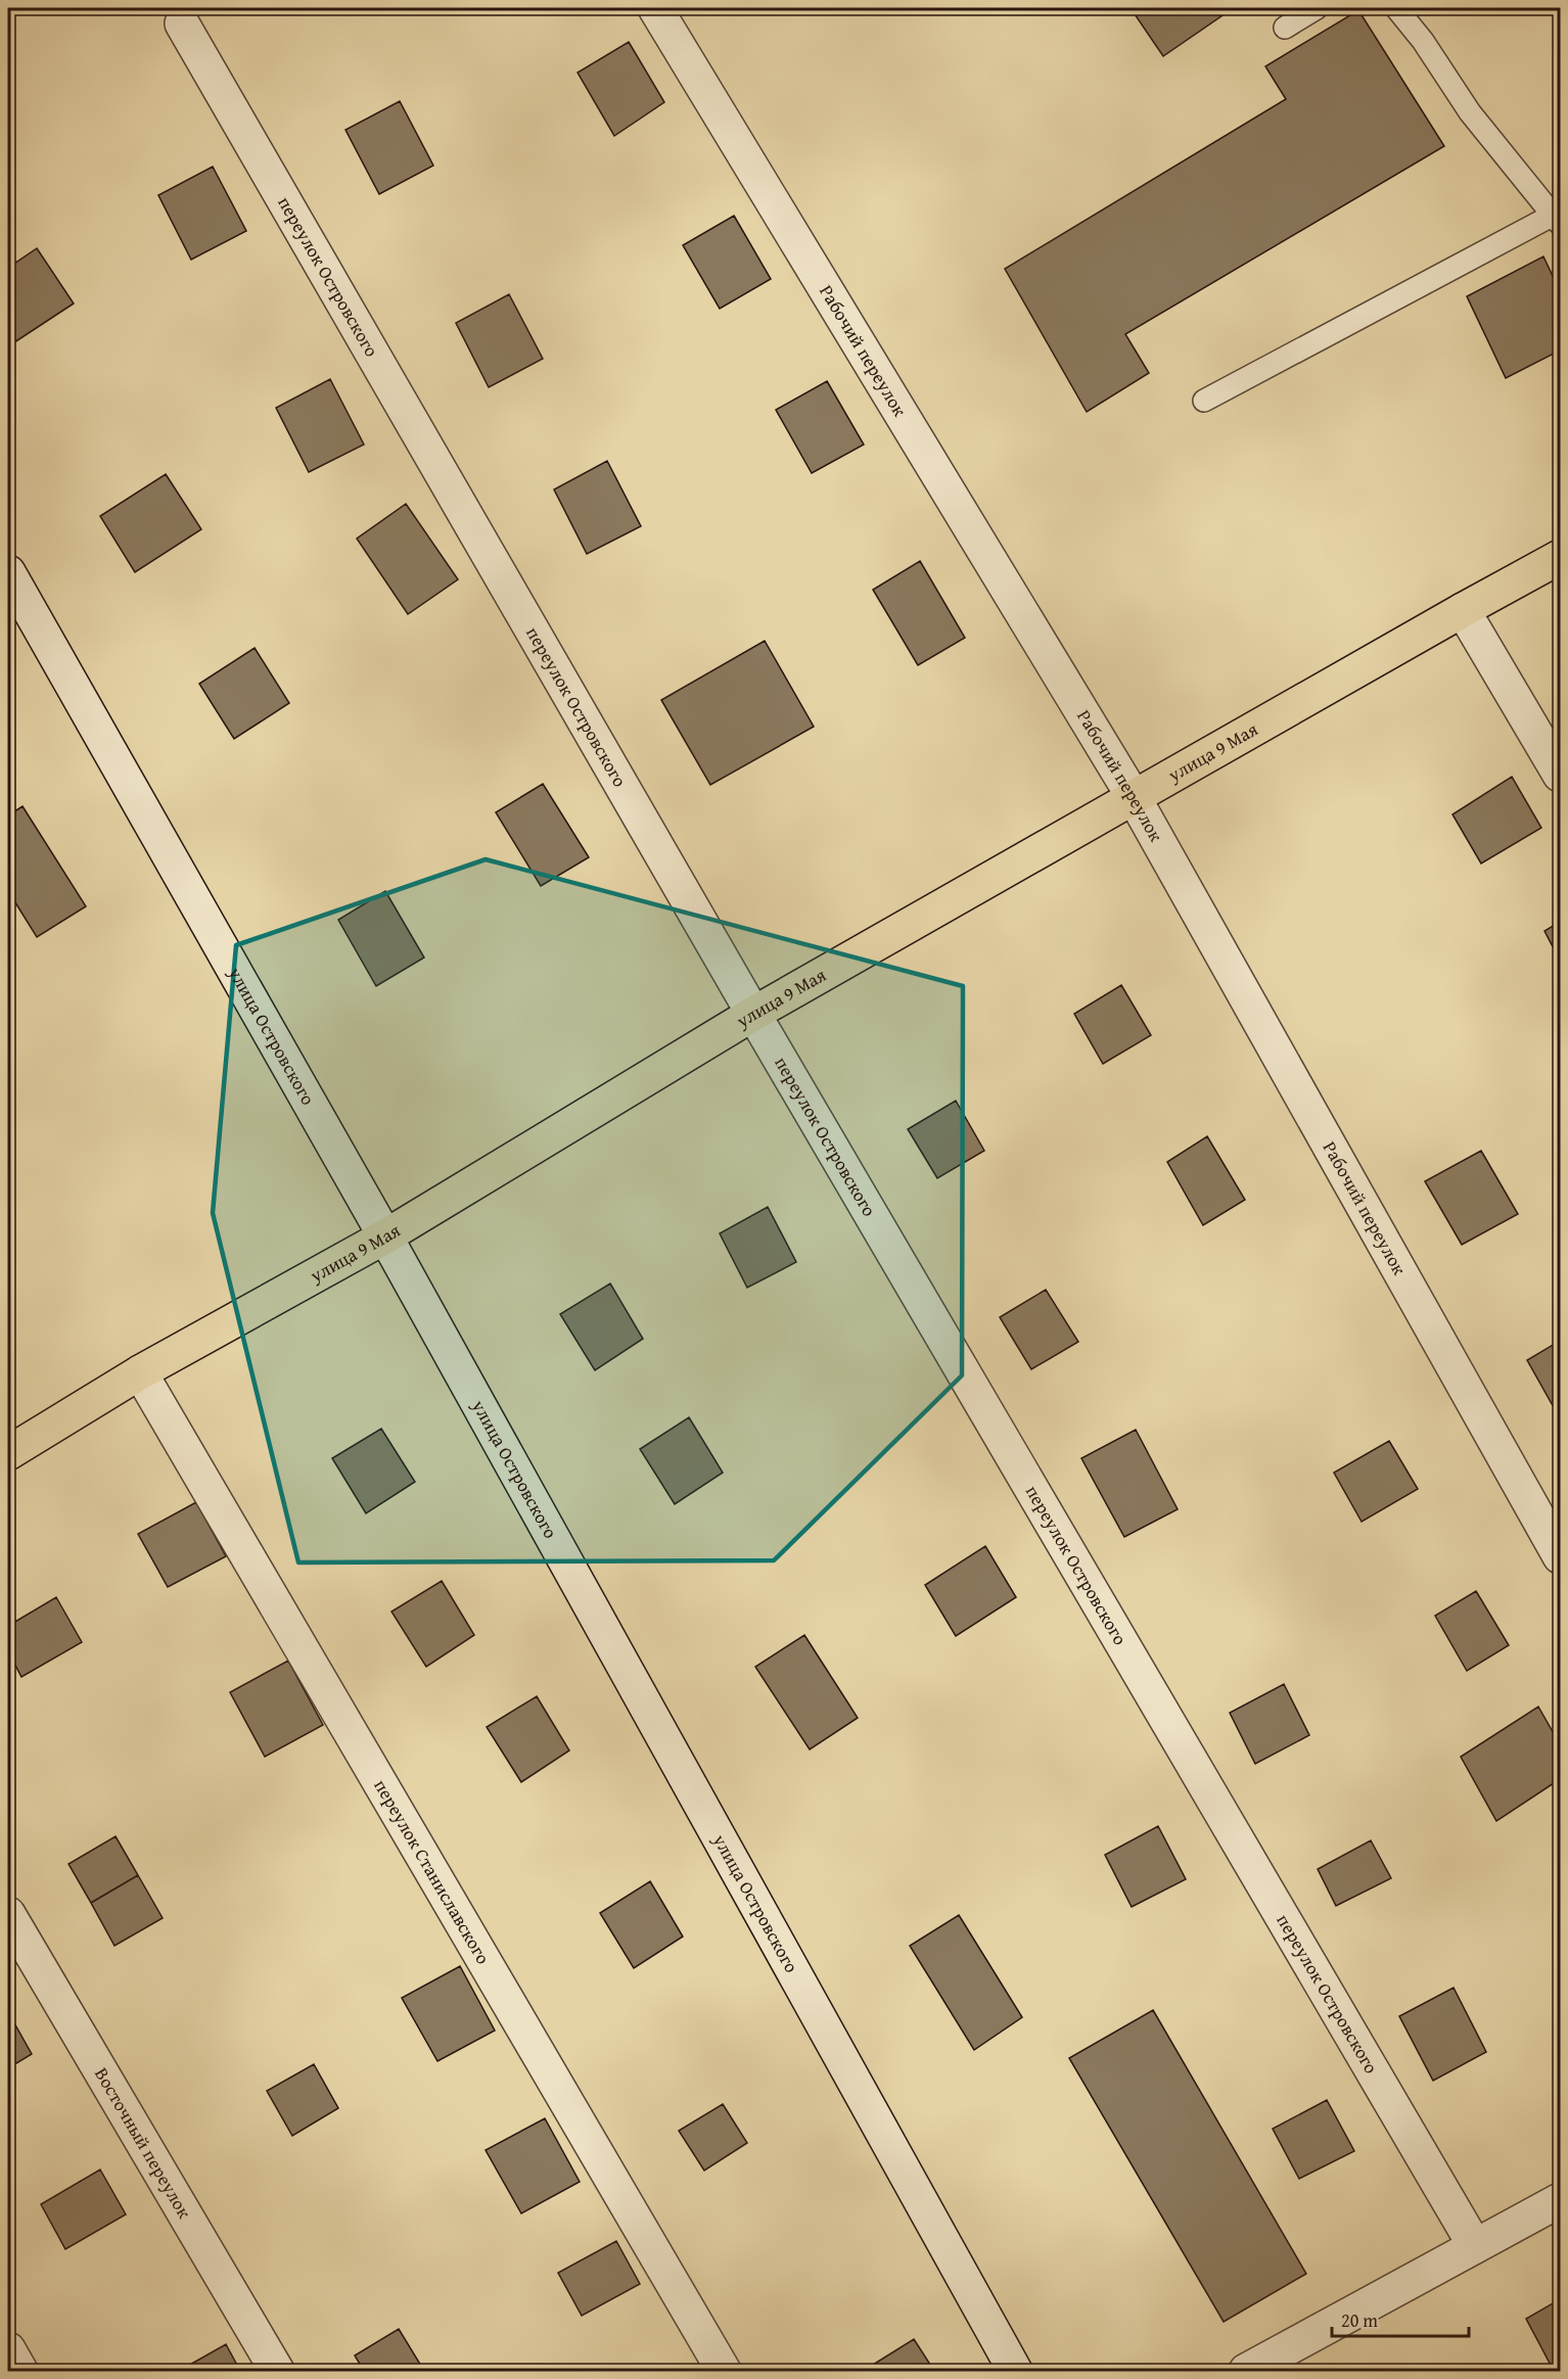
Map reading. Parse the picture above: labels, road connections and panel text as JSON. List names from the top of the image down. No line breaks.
{"streets":{"main road":["улица 9 Мая"],"street":["переулок Островского","Рабочий переулок","улица Островского","переулок Станиславского","Восточный переулок"]},"crossings":[["переулок Островского","улица 9 Мая"],["Рабочий переулок","улица 9 Мая"],["улица 9 Мая","улица Островского"],["улица 9 Мая","переулок Станиславского"]],"scale_bar":"20 m"}
